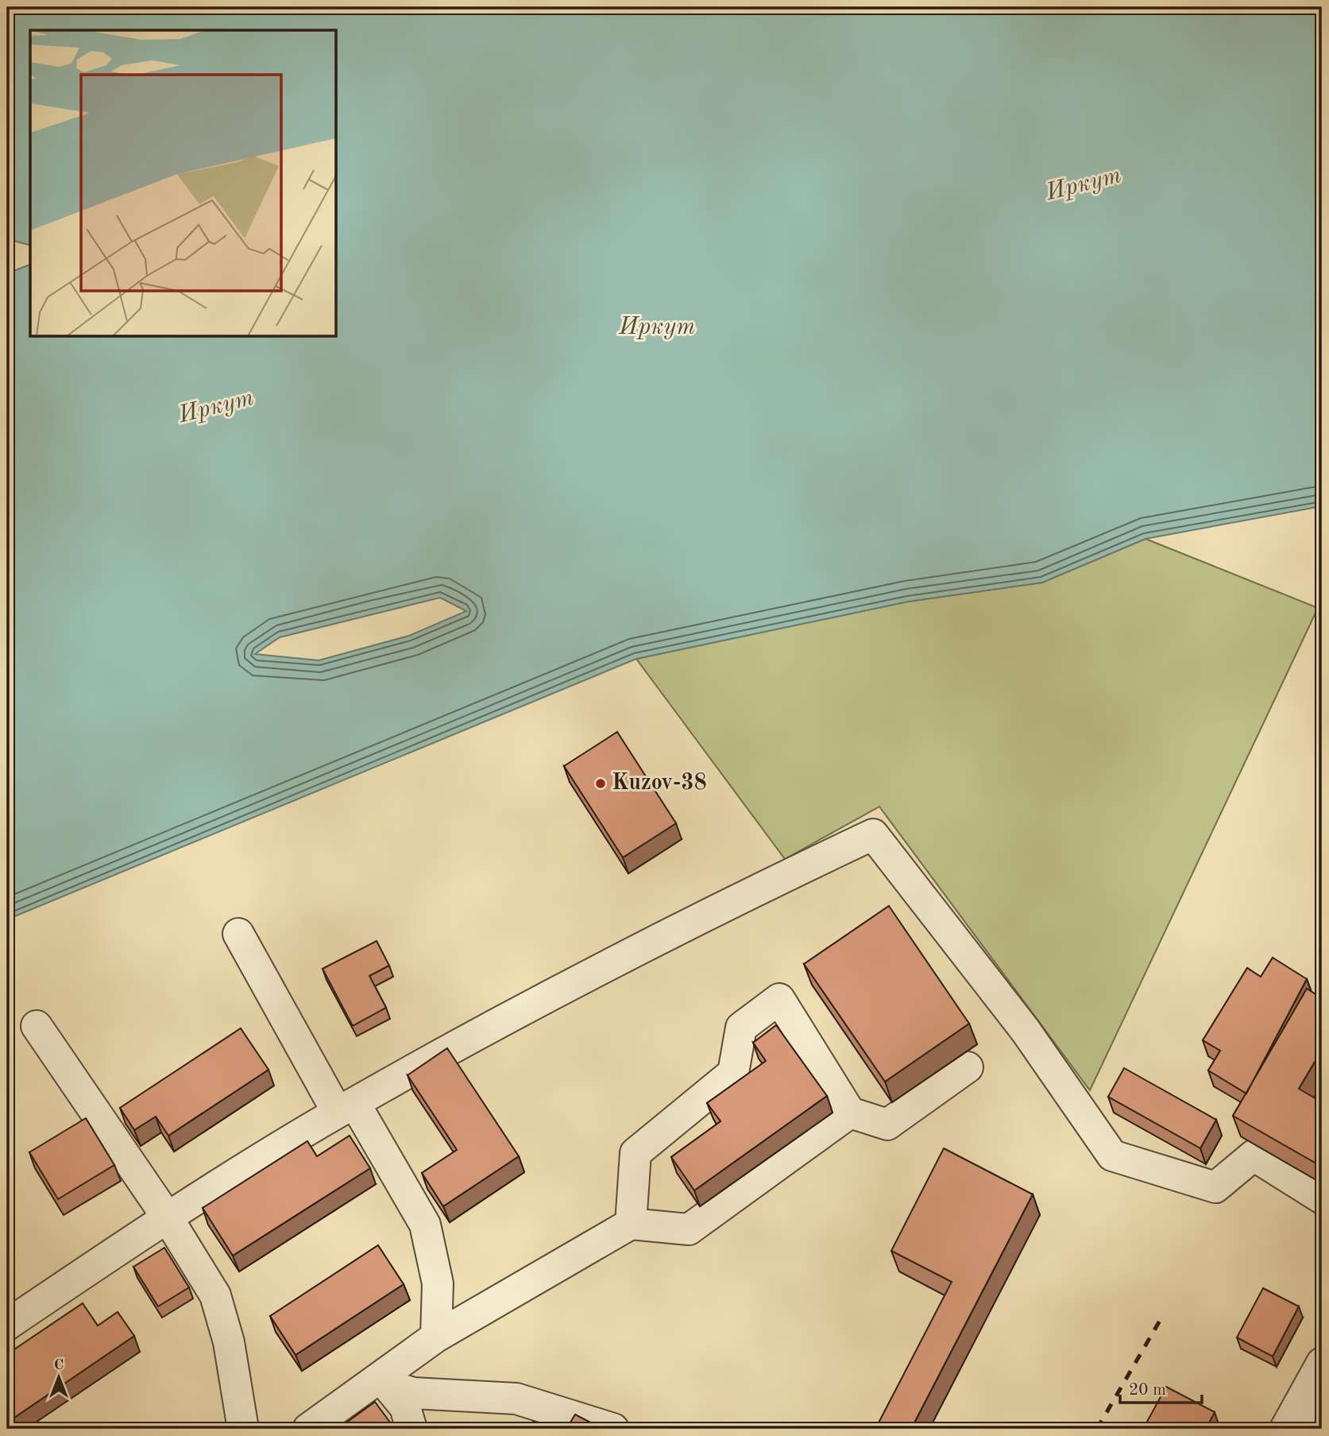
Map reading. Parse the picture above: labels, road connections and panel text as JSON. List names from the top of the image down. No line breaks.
{"water":["Иркут"],"places":["Kuzov-38"],"scale_bar":"20 m","north":"top"}
